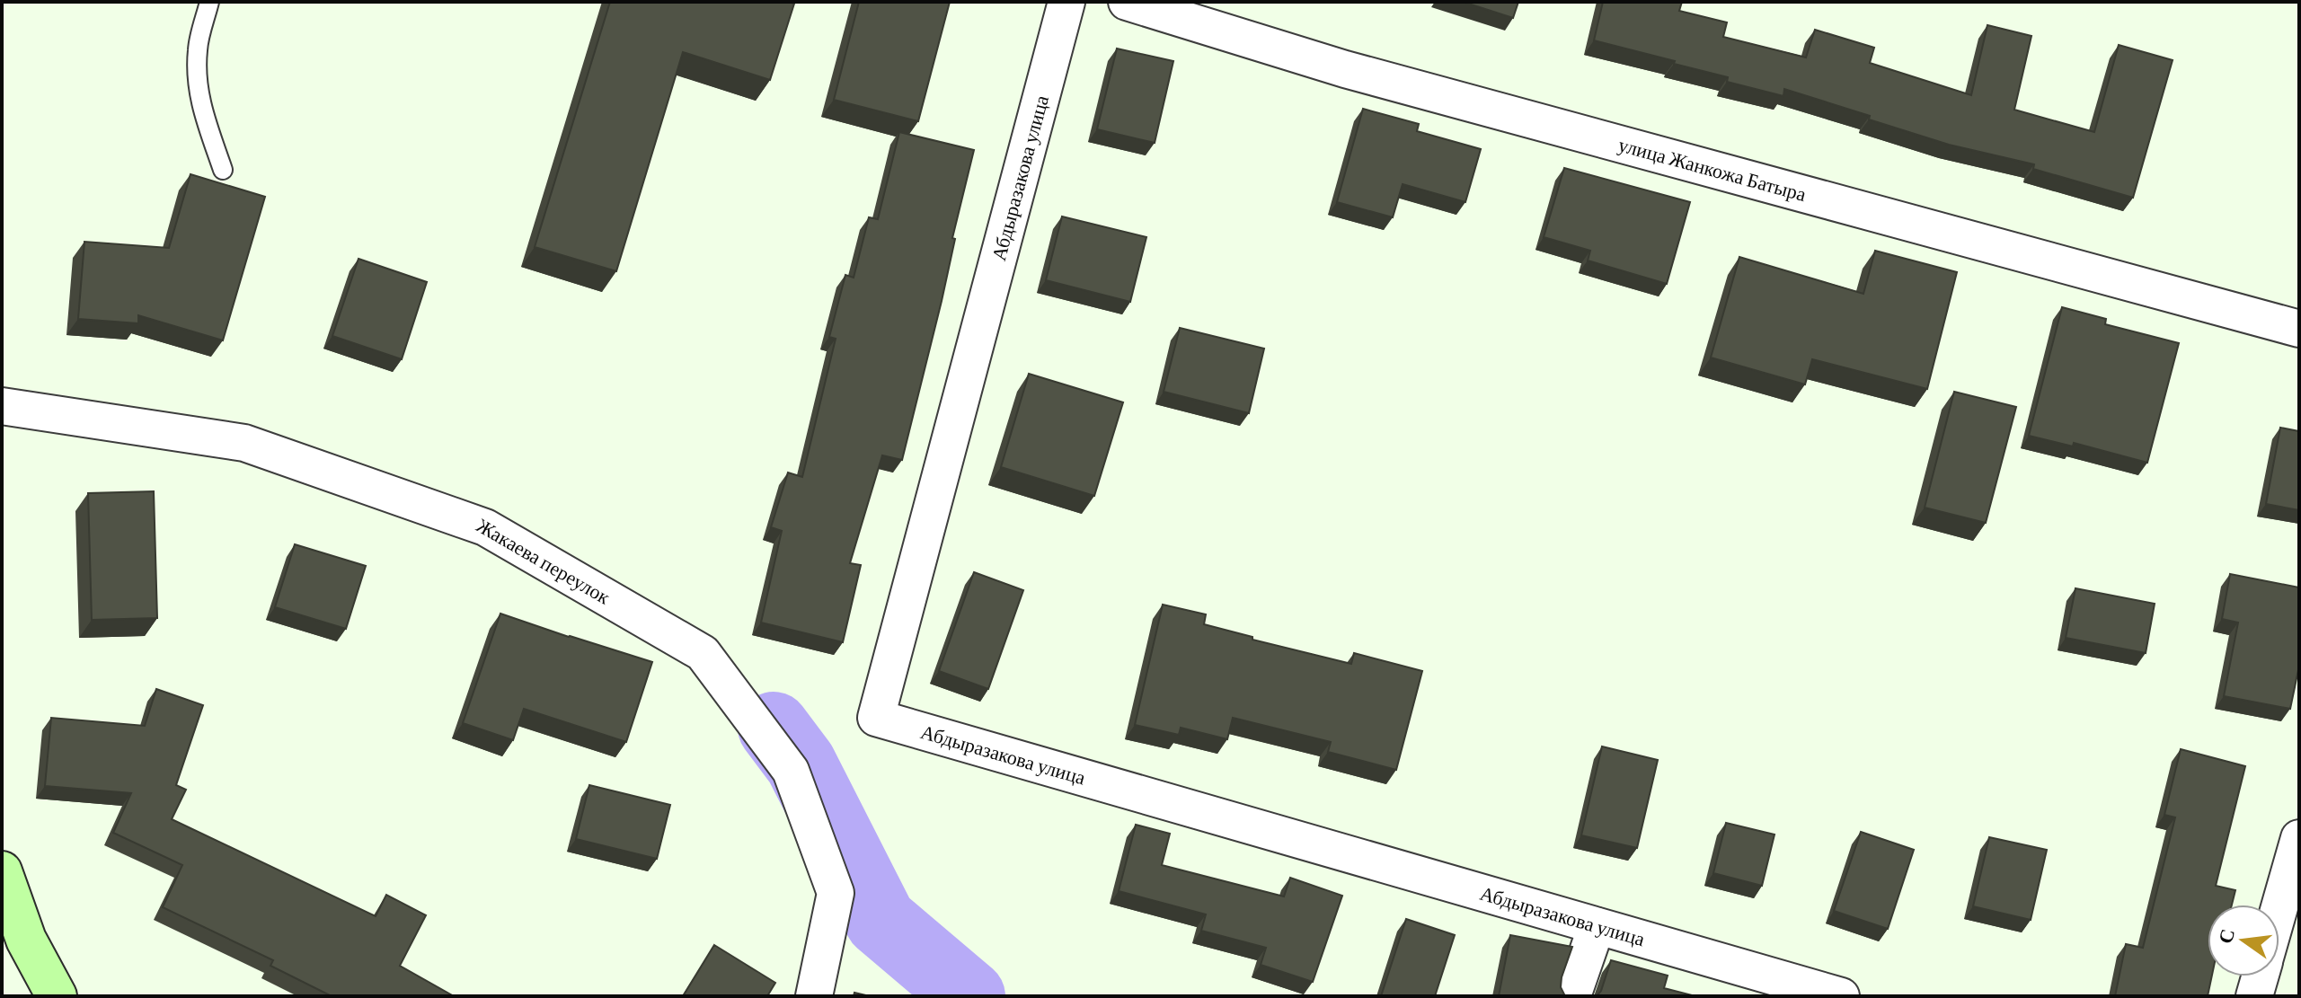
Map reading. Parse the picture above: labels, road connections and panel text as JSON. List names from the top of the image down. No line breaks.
{"streets":{"street":["улица Жанкожа Батыра","Абдыразакова улица","Жакаева переулок"]},"north":"left"}
